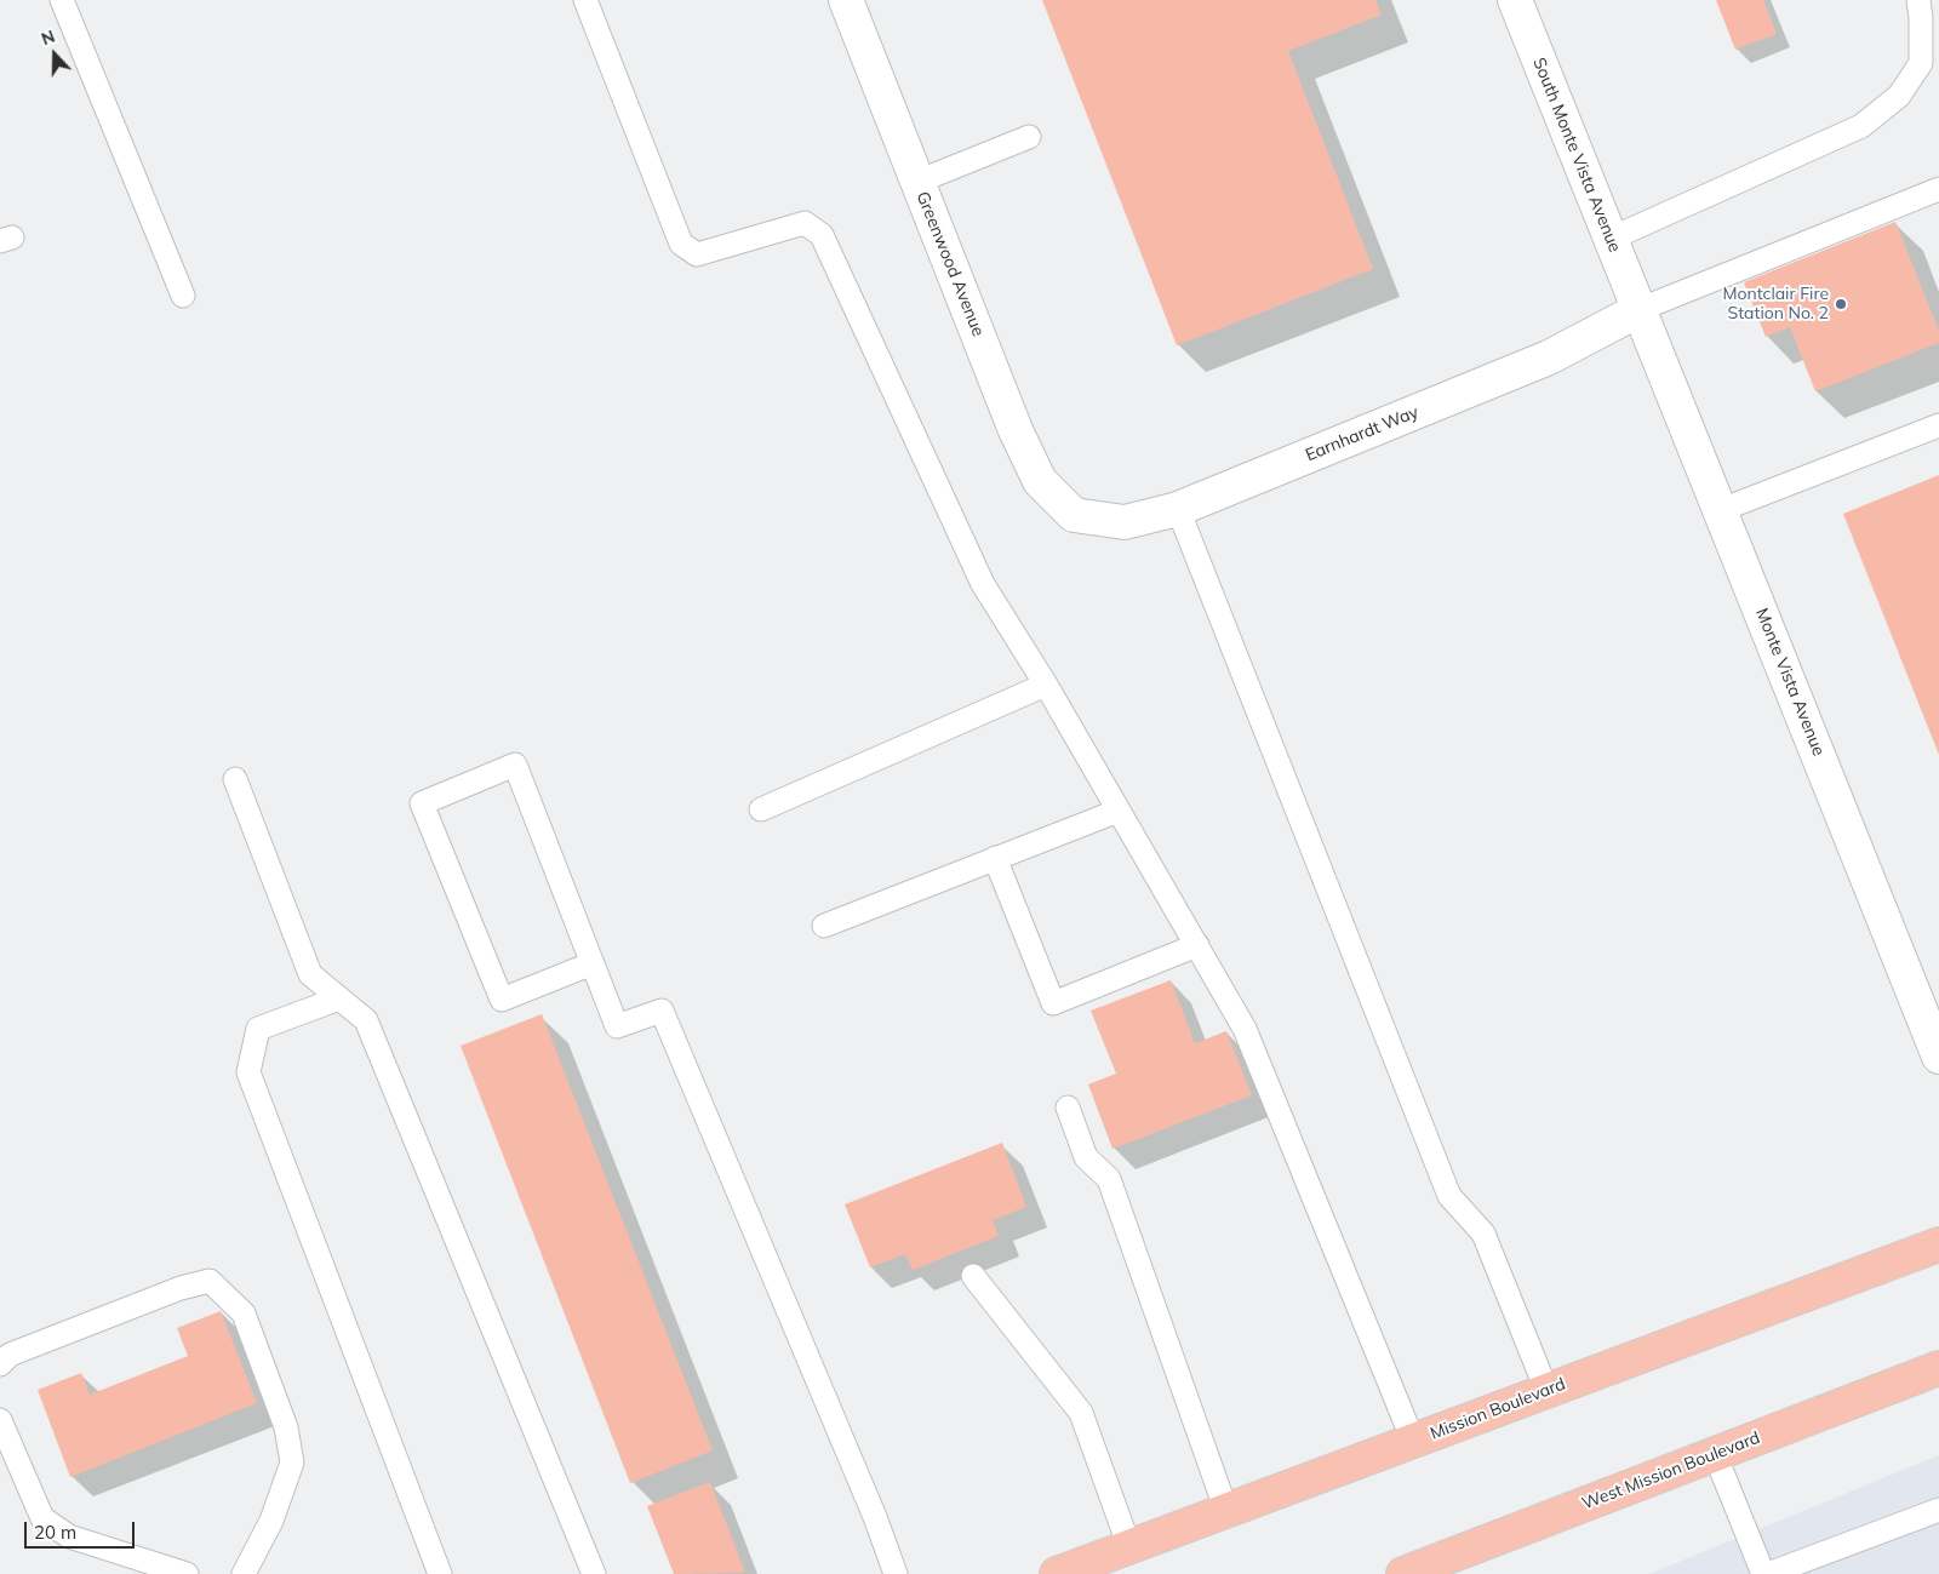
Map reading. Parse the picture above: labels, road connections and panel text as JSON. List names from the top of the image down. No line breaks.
{"streets":{"main road":["Mission Boulevard","West Mission Boulevard"],"street":["South Monte Vista Avenue","Greenwood Avenue","Earnhardt Way","Monte Vista Avenue"]},"crossings":[["South Monte Vista Avenue","Earnhardt Way"],["South Monte Vista Avenue","Monte Vista Avenue"],["Greenwood Avenue","Earnhardt Way"],["Earnhardt Way","Monte Vista Avenue"]],"places":["Montclair Fire Station No. 2"],"scale_bar":"20 m","north":"top"}
